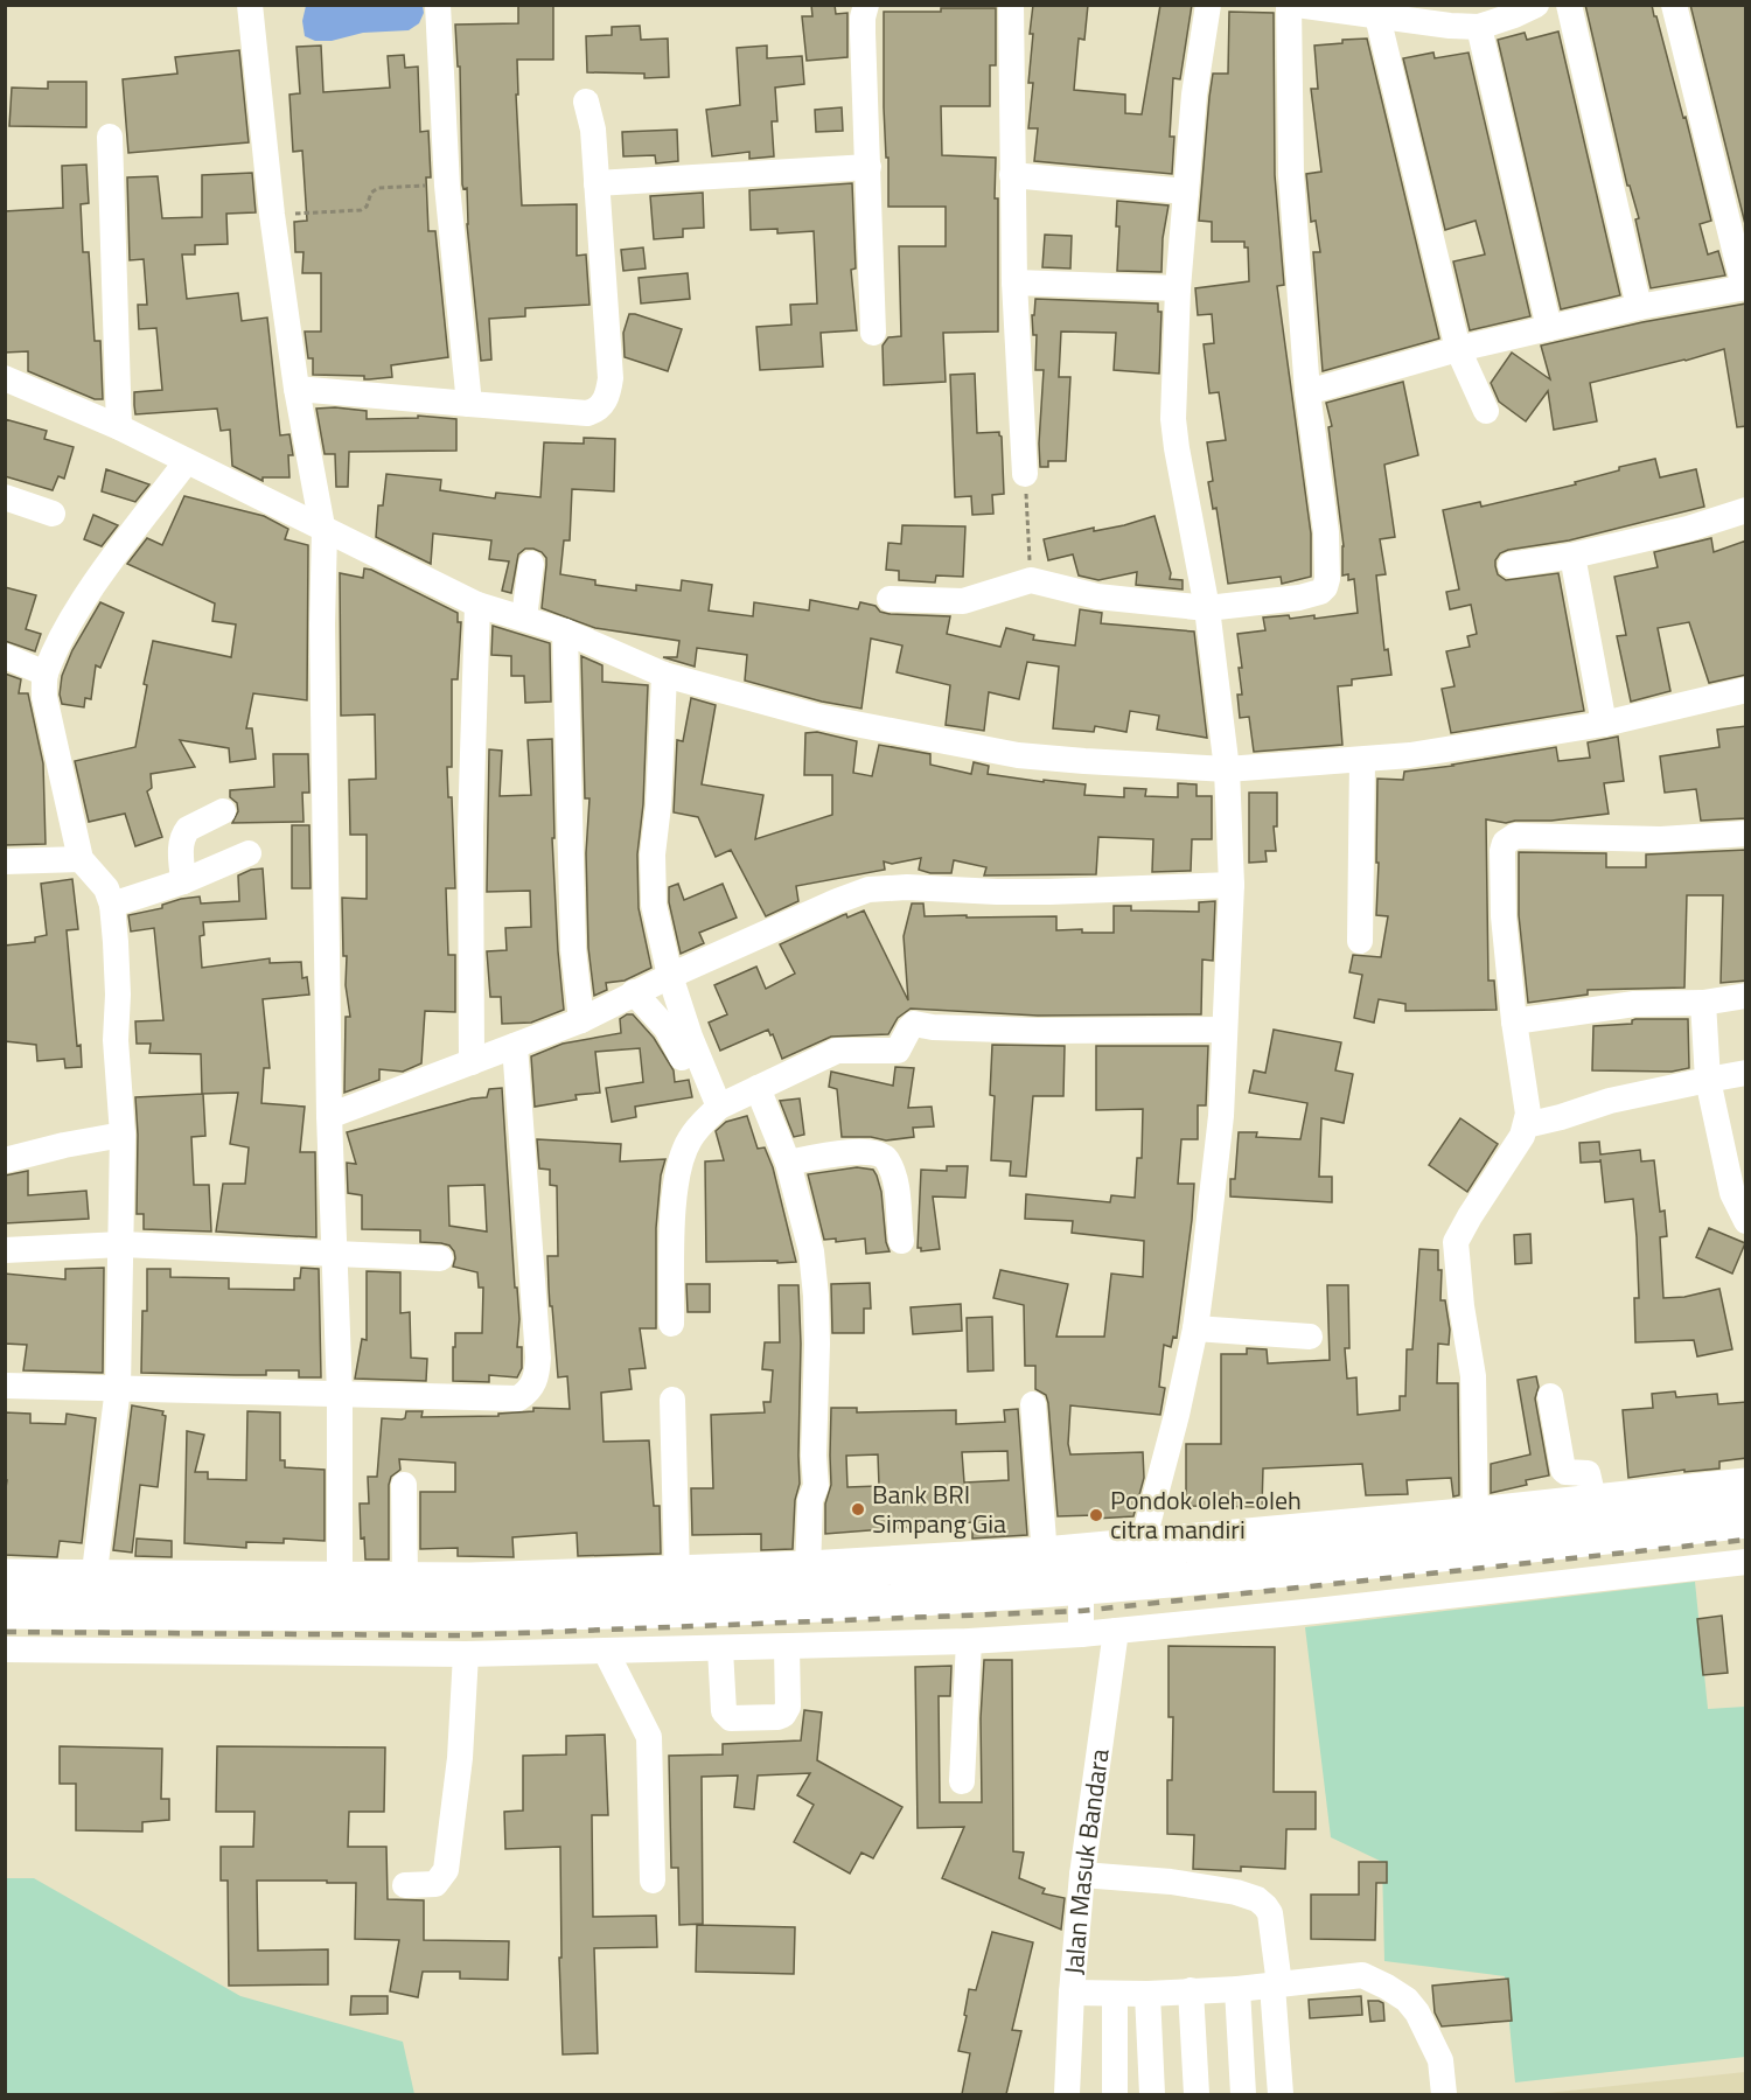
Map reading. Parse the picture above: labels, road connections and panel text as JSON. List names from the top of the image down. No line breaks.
{"streets":{"street":["Jalan Masuk Bandara"]},"places":["Bank BRI Simpang Gia","Pondok oleh-oleh citra mandiri"]}
